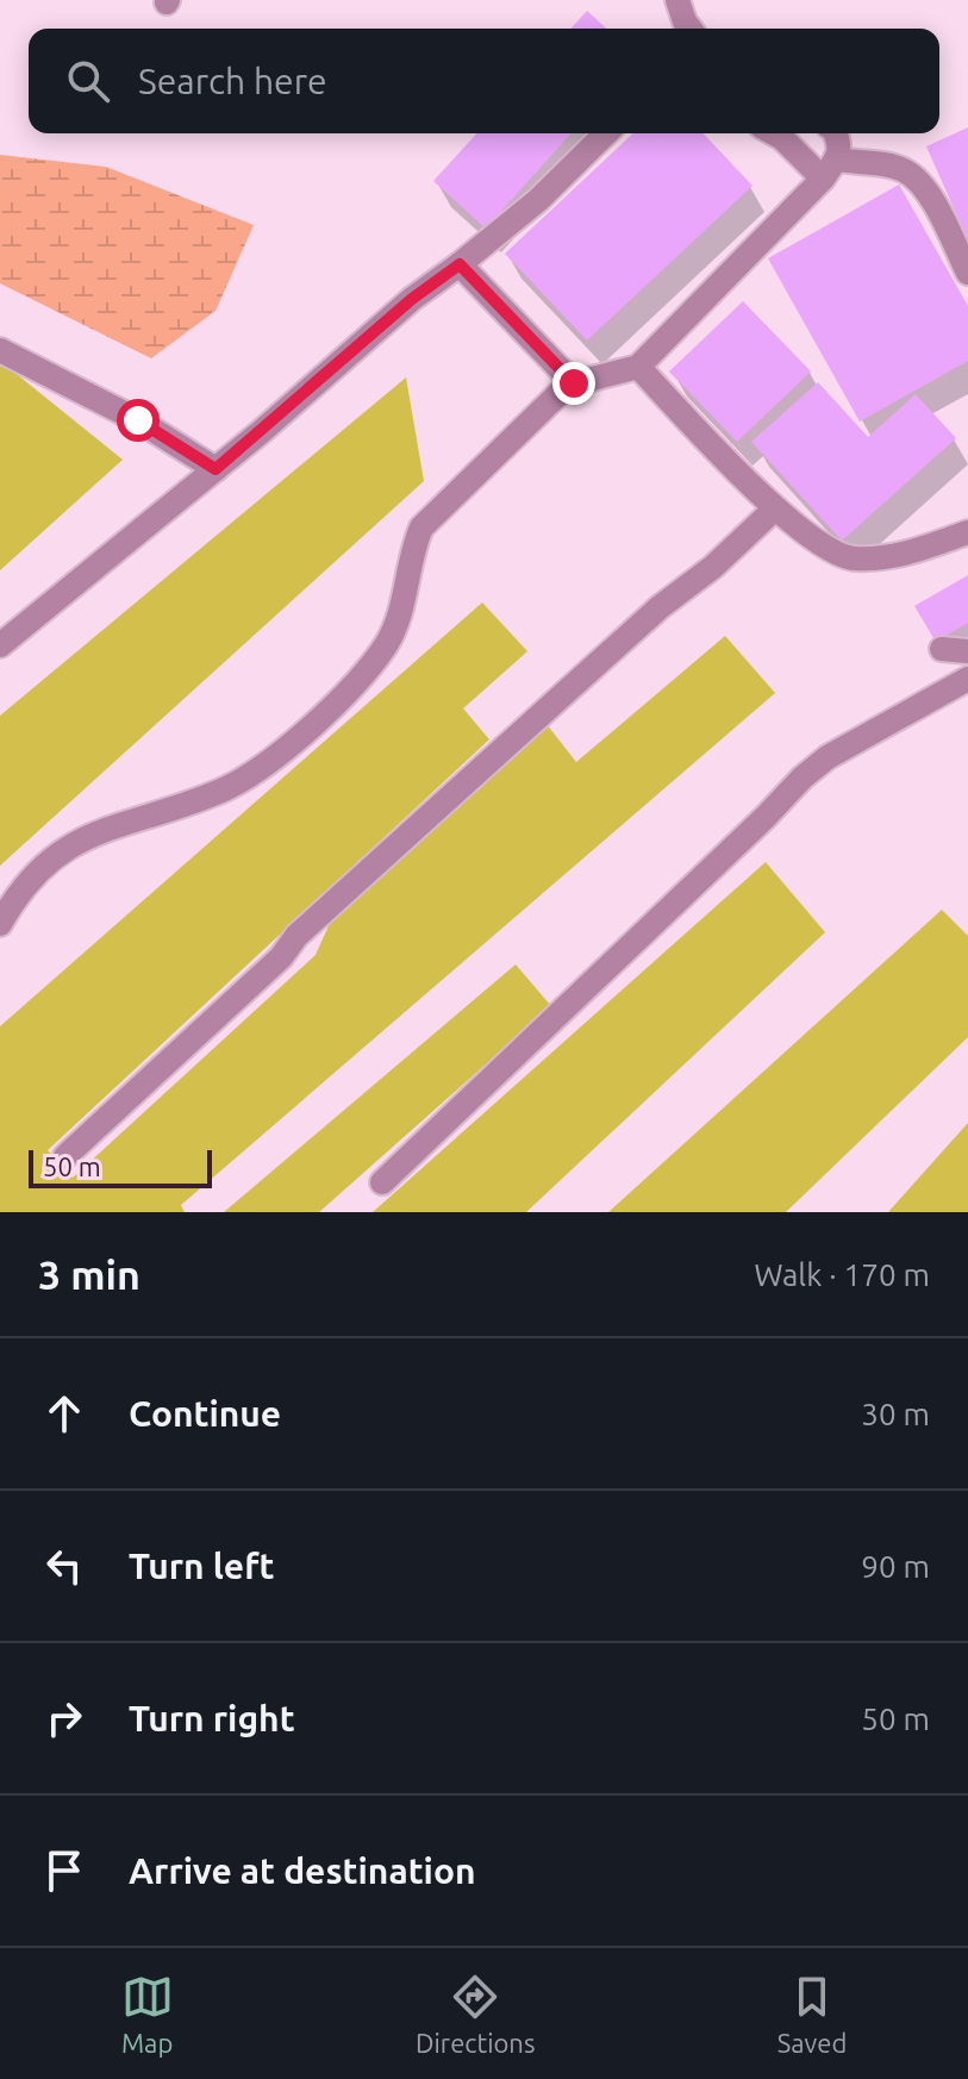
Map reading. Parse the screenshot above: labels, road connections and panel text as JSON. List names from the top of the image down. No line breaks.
{"scale_bar":"50 m","page":{"search":"Search here","scale":"50 m","heading":["3 min","Walk · 170 m"],"list":[["Continue","30 m"],["Turn left","90 m"],["Turn right","50 m"],"Arrive at destination"],"nav":["Map","Directions","Saved"]}}
